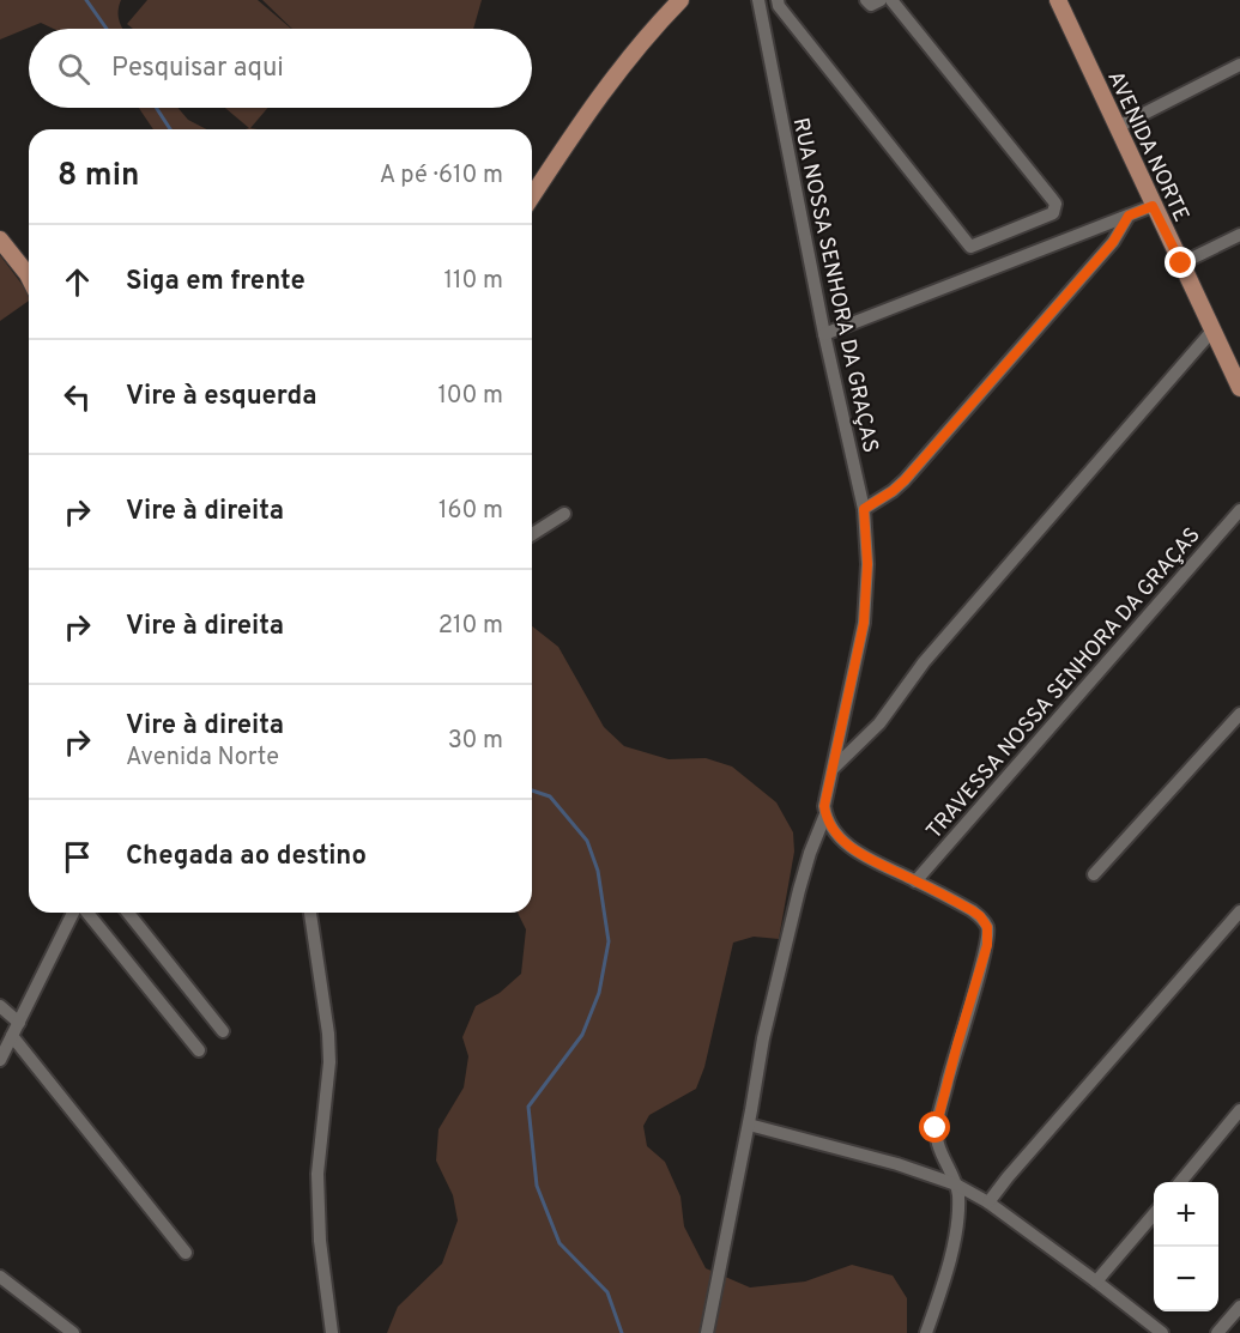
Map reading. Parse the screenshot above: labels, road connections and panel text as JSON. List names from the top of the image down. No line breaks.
{"streets":{"main road":["AVENIDA NORTE"],"street":["RUA NOSSA SENHORA DA GRAÇAS","TRAVESSA NOSSA SENHORA DA GRAÇAS"]},"page":{"search":"Pesquisar aqui","heading":["8 min","A pé · 610 m"],"list":[["Siga em frente","110 m"],["Vire à esquerda","100 m"],["Vire à direita","160 m"],["Vire à direita","210 m"],["Vire à direita","Avenida Norte","30 m"],"Chegada ao destino"],"map_buttons":["+","−"]}}
